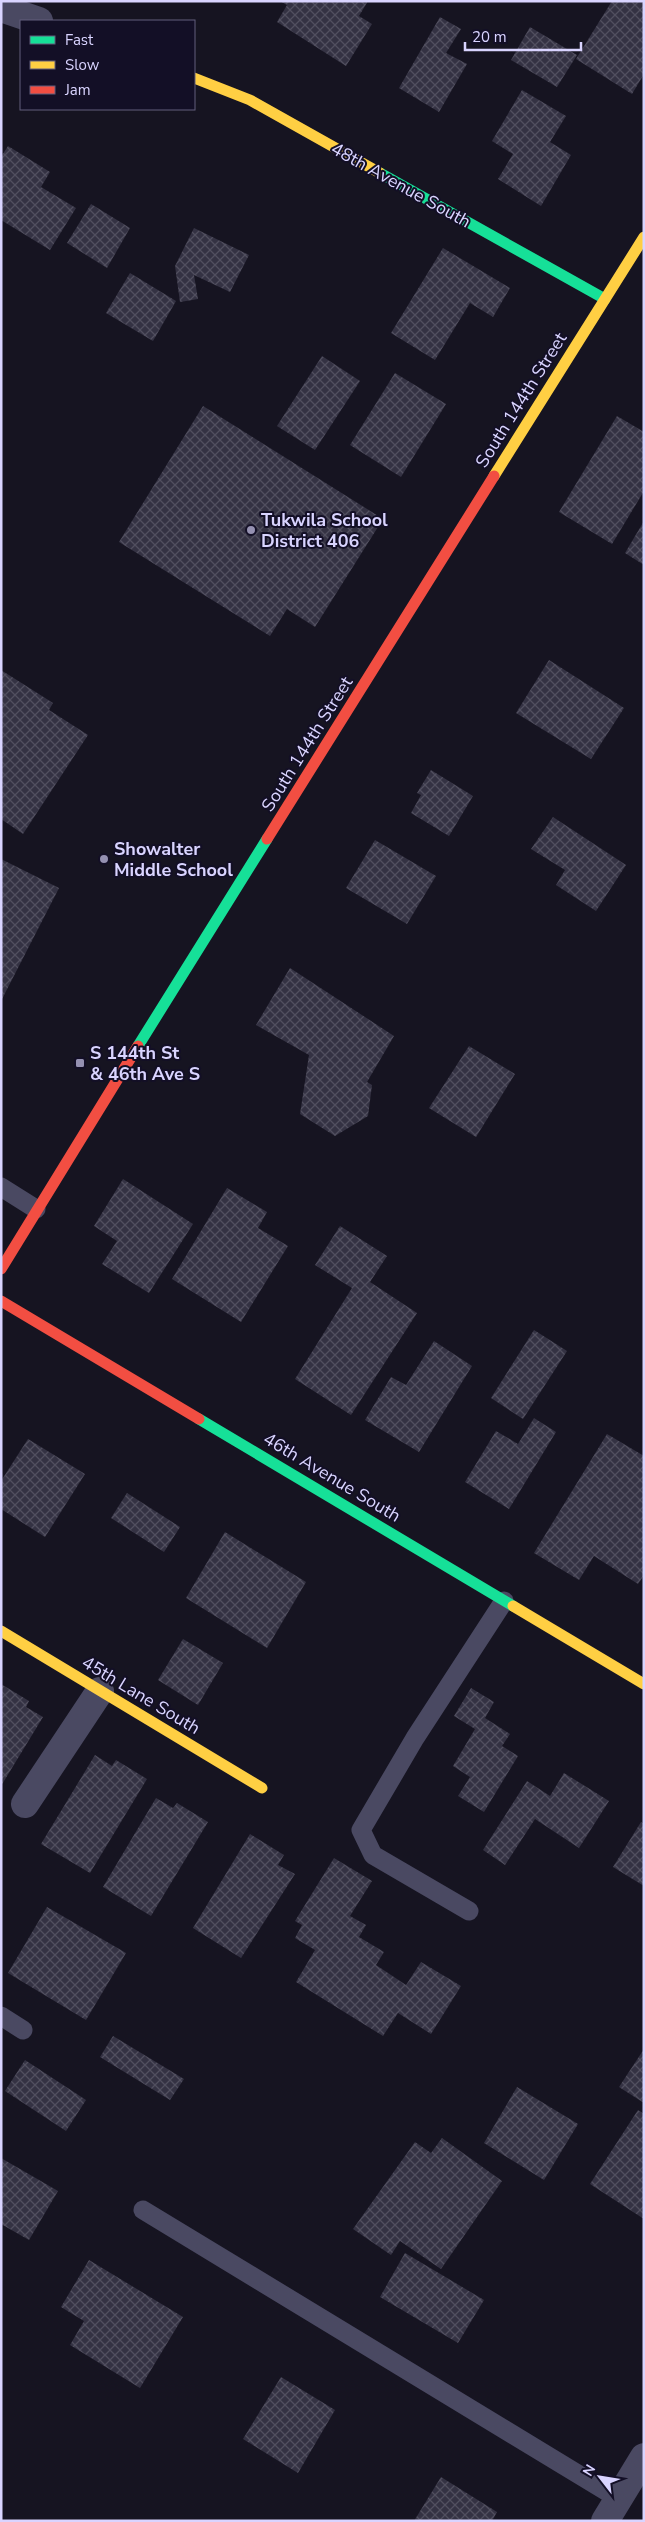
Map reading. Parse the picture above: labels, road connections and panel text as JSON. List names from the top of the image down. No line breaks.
{"streets":{"street":["48th Avenue South","South 144th Street","46th Avenue South","45th Lane South"]},"crossings":[["48th Avenue South","South 144th Street"]],"places":{"other":["Tukwila School District 406","Showalter Middle School"],"transit":["S 144th St & 46th Ave S"]},"legend":["Fast","Slow","Jam"],"scale_bar":"20 m","north":"top left"}
